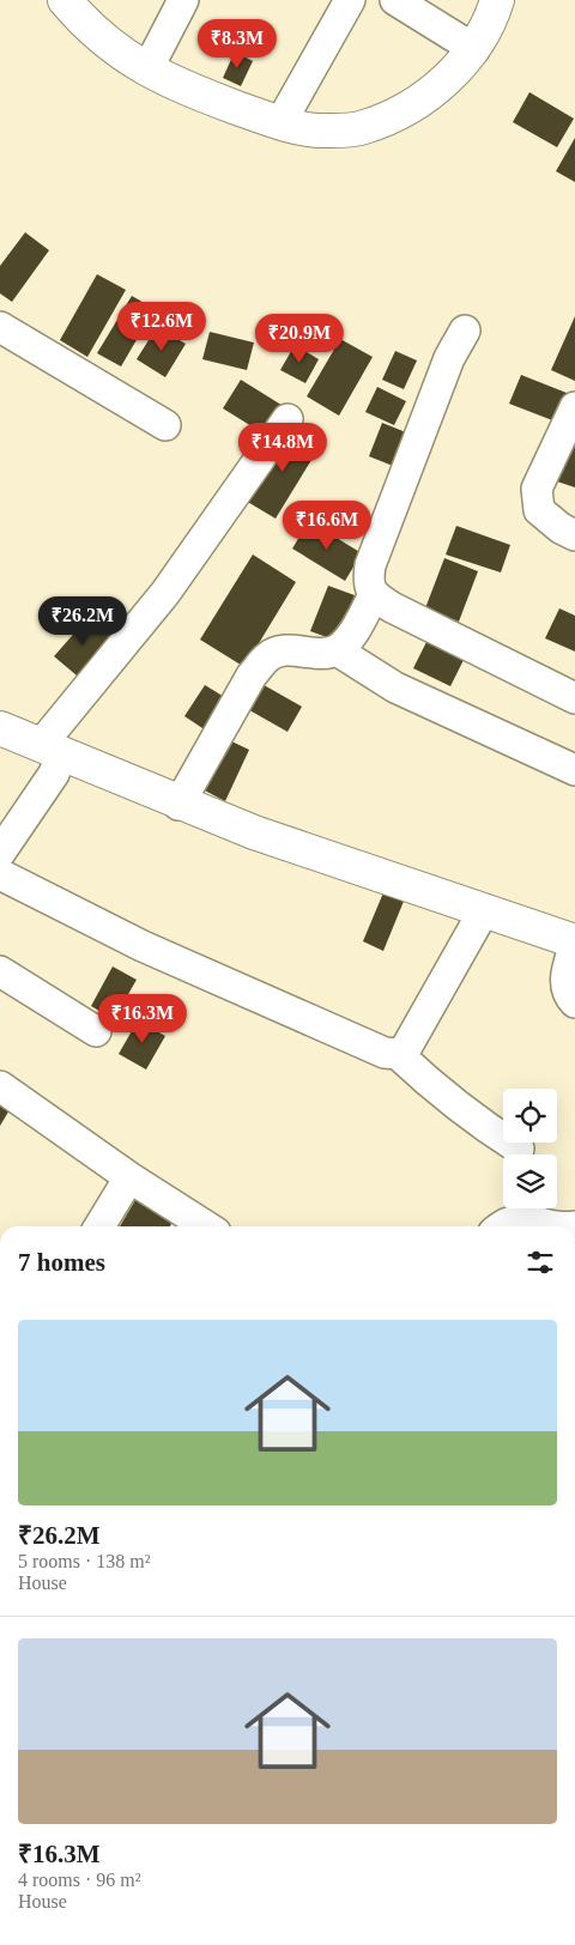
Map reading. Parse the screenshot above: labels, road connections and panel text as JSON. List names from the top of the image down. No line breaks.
{"page":{"price":["₹8.3M","₹12.6M","₹20.9M","₹14.8M","₹16.6M","₹26.2M","₹16.3M"],"heading":"7 homes","list":[{"name":"₹26.2M","note":"5 rooms · 138 m² · House"},{"name":"₹16.3M","note":"4 rooms · 96 m² · House"}]}}
